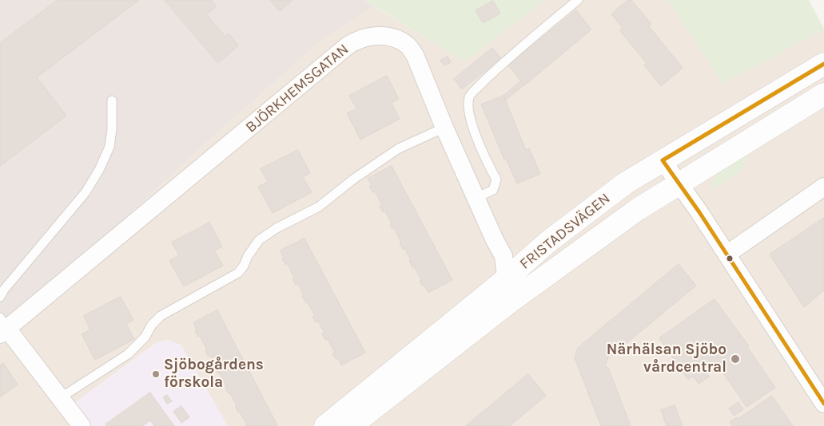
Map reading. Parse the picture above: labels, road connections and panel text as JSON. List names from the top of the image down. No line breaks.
{"streets":{"street":["BJÖRKHEMSGATAN","FRISTADSVÄGEN"]},"crossings":[["BJÖRKHEMSGATAN","FRISTADSVÄGEN"]],"places":["Närhälsan Sjöbo vårdcentral","Sjöbogårdens förskola"]}
